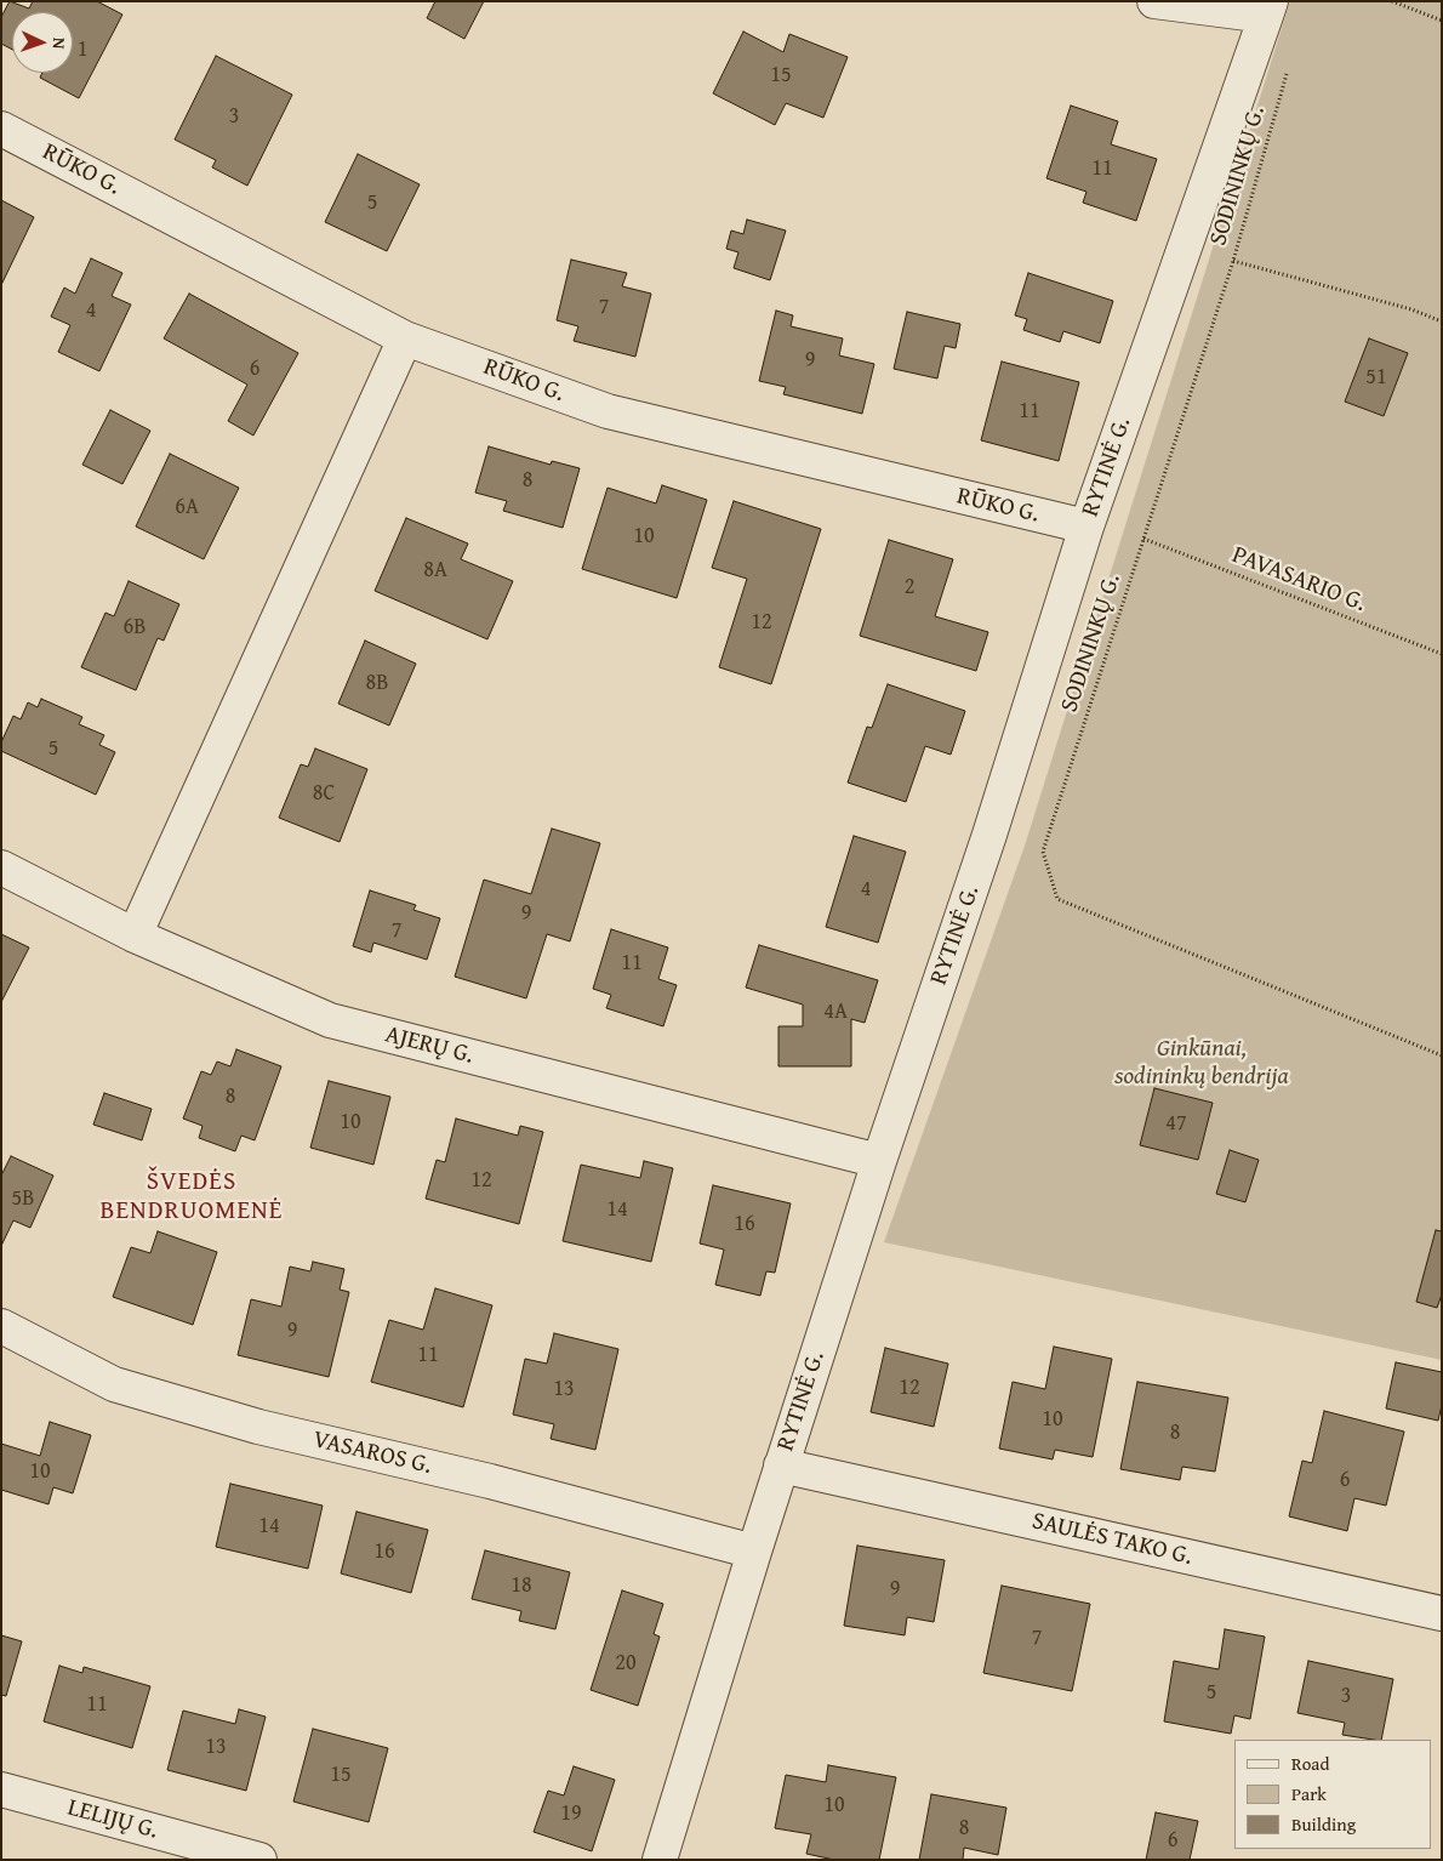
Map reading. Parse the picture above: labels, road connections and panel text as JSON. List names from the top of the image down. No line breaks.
{"streets":{"street":["RŪKO G.","RYTINĖ G.","AJERŲ G.","VASAROS G.","SAULĖS TAKO G.","LELIJŲ G."],"path":["SODININKŲ G.","PAVASARIO G."]},"crossings":[["RŪKO G.","RYTINĖ G."],["SODININKŲ G.","PAVASARIO G."],["RYTINĖ G.","AJERŲ G."],["RYTINĖ G.","VASAROS G."],["RYTINĖ G.","SAULĖS TAKO G."]],"districts":["ŠVEDĖS BENDRUOMENĖ"],"parks":["Ginkūnai, sodininkų bendrija"],"house_numbers":["1","15","3","11","5","7","4","9","6","51","11","8","6A","10","8A","2","12","6B","8B","5","8C","4","9","7","11","4A","8","10","47","12","5B","14","16","9","11","12","13","10","8","10","6","14","16","18","9","7","20","5","3","11","13","15","10","19","8","6"],"legend":["Road","Park","Building"],"north":"right"}
